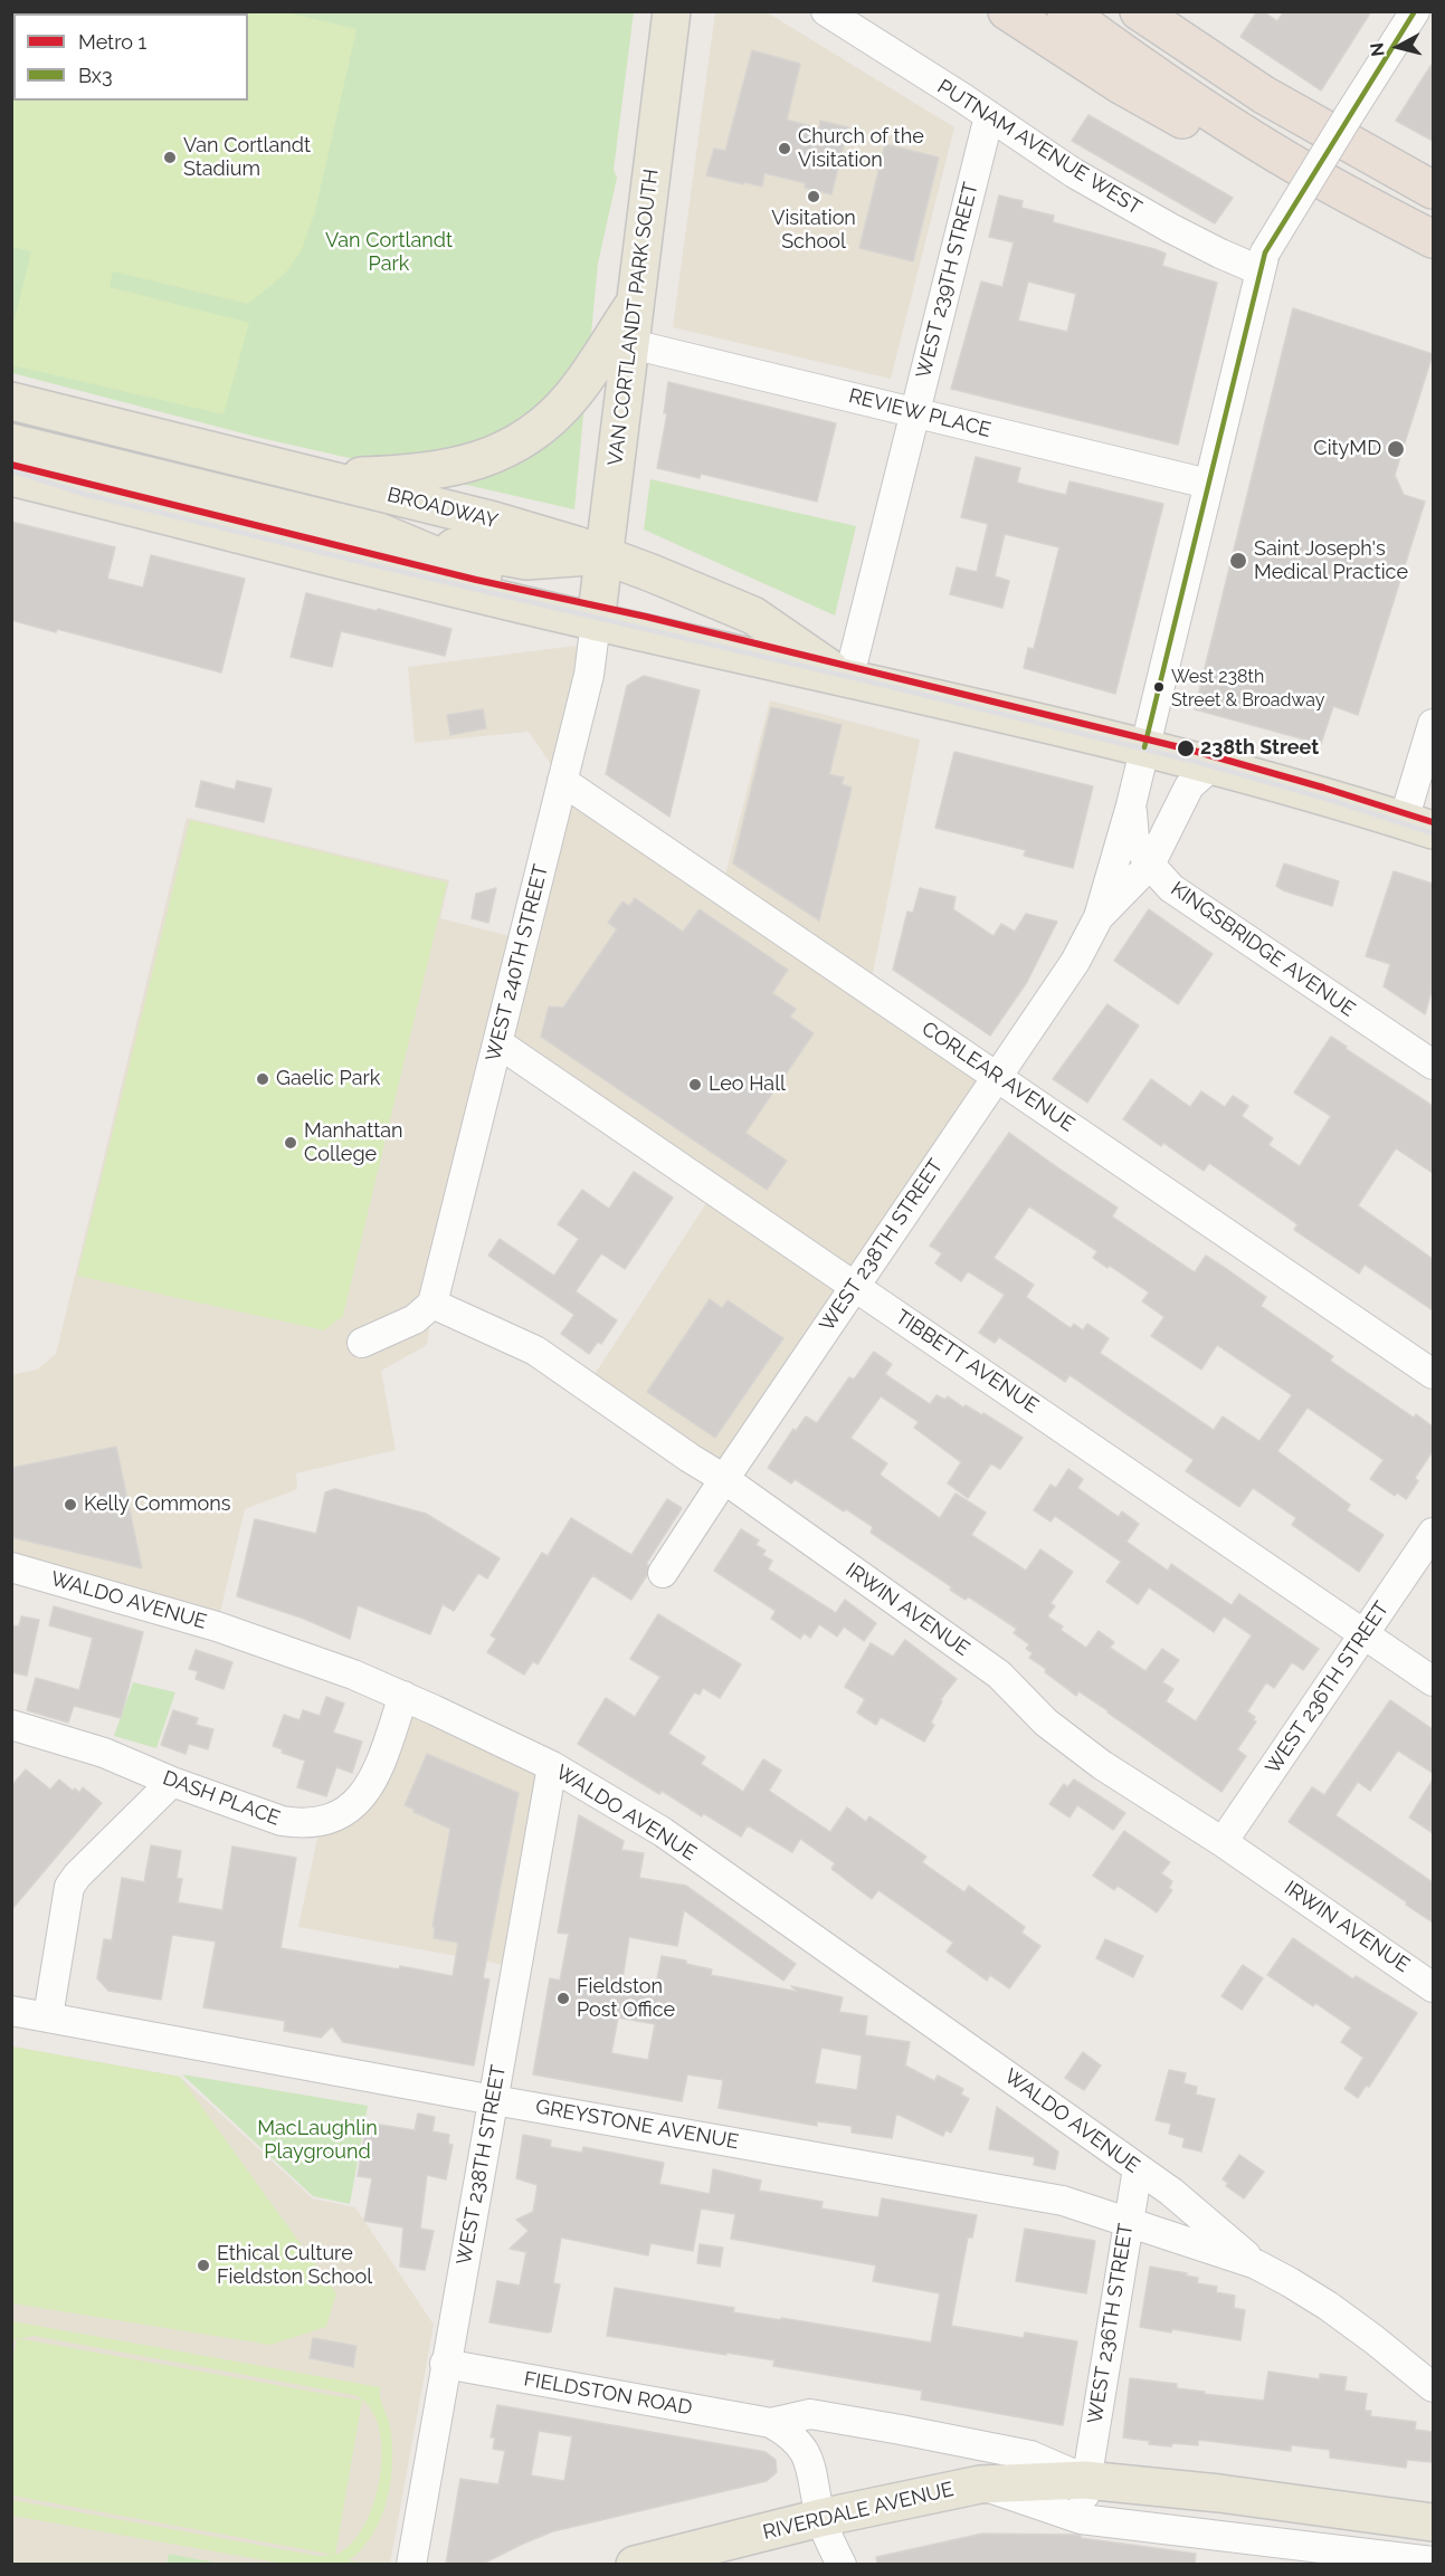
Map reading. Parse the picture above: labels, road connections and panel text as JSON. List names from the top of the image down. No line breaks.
{"streets":{"main road":["VAN CORTLANDT PARK SOUTH","BROADWAY","RIVERDALE AVENUE"],"street":["PUTNAM AVENUE WEST","WEST 239TH STREET","REVIEW PLACE","KINGSBRIDGE AVENUE","WEST 240TH STREET","CORLEAR AVENUE","WEST 238TH STREET","TIBBETT AVENUE","WALDO AVENUE","IRWIN AVENUE","WEST 236TH STREET","DASH PLACE","GREYSTONE AVENUE","FIELDSTON ROAD"]},"crossings":[["PUTNAM AVENUE WEST","WEST 239TH STREET"],["PUTNAM AVENUE WEST","WEST 238TH STREET"],["WEST 239TH STREET","REVIEW PLACE"],["WEST 239TH STREET","BROADWAY"],["VAN CORTLANDT PARK SOUTH","REVIEW PLACE"],["VAN CORTLANDT PARK SOUTH","BROADWAY"],["VAN CORTLANDT PARK SOUTH","WEST 240TH STREET"],["REVIEW PLACE","WEST 238TH STREET"],["BROADWAY","WEST 240TH STREET"],["BROADWAY","WEST 238TH STREET"],["KINGSBRIDGE AVENUE","WEST 238TH STREET"],["WEST 240TH STREET","CORLEAR AVENUE"],["WEST 240TH STREET","TIBBETT AVENUE"],["WEST 240TH STREET","IRWIN AVENUE"],["CORLEAR AVENUE","WEST 238TH STREET"],["WEST 238TH STREET","TIBBETT AVENUE"],["WEST 238TH STREET","WALDO AVENUE"],["WEST 238TH STREET","IRWIN AVENUE"],["WEST 238TH STREET","GREYSTONE AVENUE"],["WEST 238TH STREET","FIELDSTON ROAD"],["TIBBETT AVENUE","WEST 236TH STREET"],["WALDO AVENUE","WEST 236TH STREET"],["WALDO AVENUE","DASH PLACE"],["WALDO AVENUE","GREYSTONE AVENUE"],["IRWIN AVENUE","WEST 236TH STREET"],["WEST 236TH STREET","GREYSTONE AVENUE"],["WEST 236TH STREET","FIELDSTON ROAD"],["WEST 236TH STREET","RIVERDALE AVENUE"],["FIELDSTON ROAD","RIVERDALE AVENUE"]],"parks":["Van Cortlandt Park","MacLaughlin Playground"],"places":["Church of the Visitation","Van Cortlandt Stadium","Visitation School","CityMD","Saint Joseph's Medical Practice","West 238th Street & Broadway","238th Street","Gaelic Park","Leo Hall","Manhattan College","Kelly Commons","Fieldston Post Office","Ethical Culture Fieldston School"],"lines":["transit line Bx3","metro line 1"],"legend":["Metro 1","Bx3"],"north":"left"}
